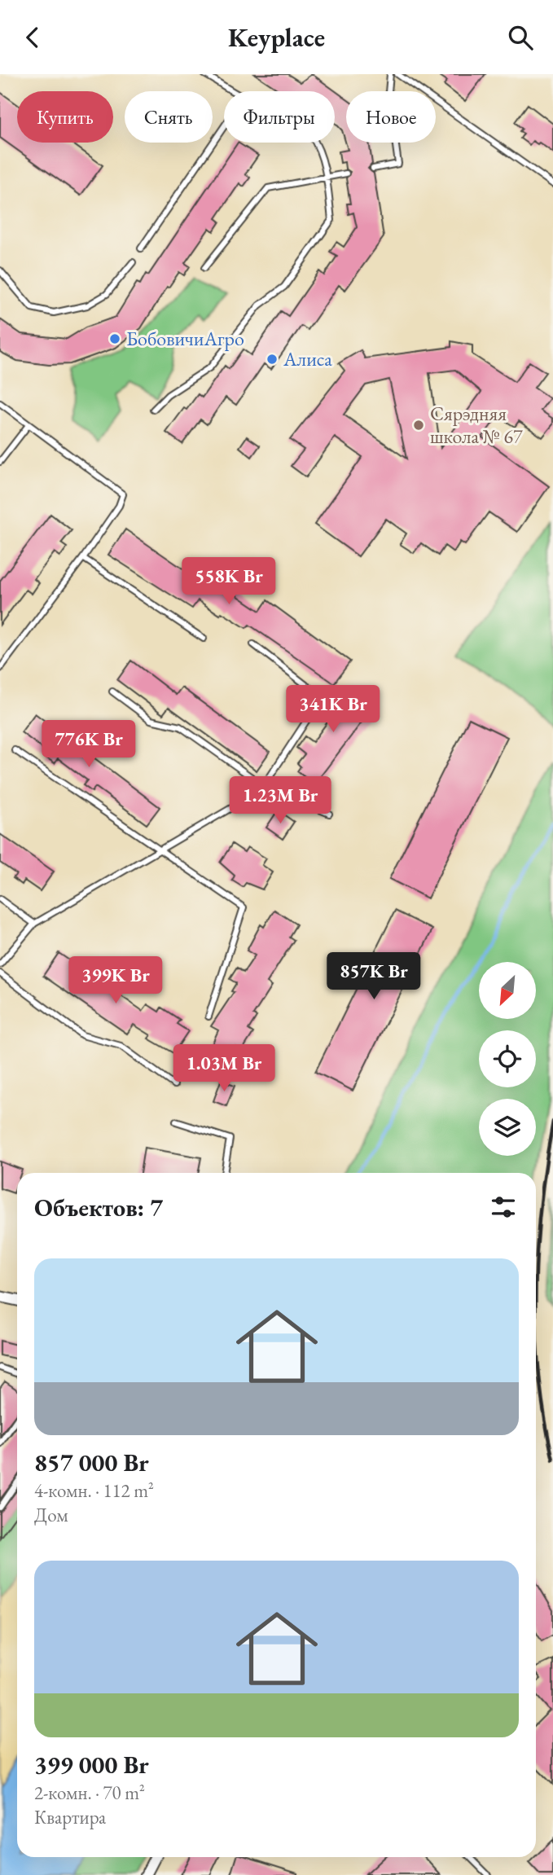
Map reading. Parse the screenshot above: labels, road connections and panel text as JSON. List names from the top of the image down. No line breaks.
{"places":["БобовичиАгро","Алиса","Сярэдняя школа № 67"],"north":"bottom left","page":{"header":"Keyplace","chip":["Купить","Снять","Фильтры","Новое"],"price":["558K Br","341K Br","776K Br","1.23M Br","857K Br","399K Br","1.03M Br"],"heading":"Объектов: 7","list":[{"name":"857 000 Br","note":"4-комн. · 112 m² · Дом"},{"name":"399 000 Br","note":"2-комн. · 70 m² · Квартира"}]}}
